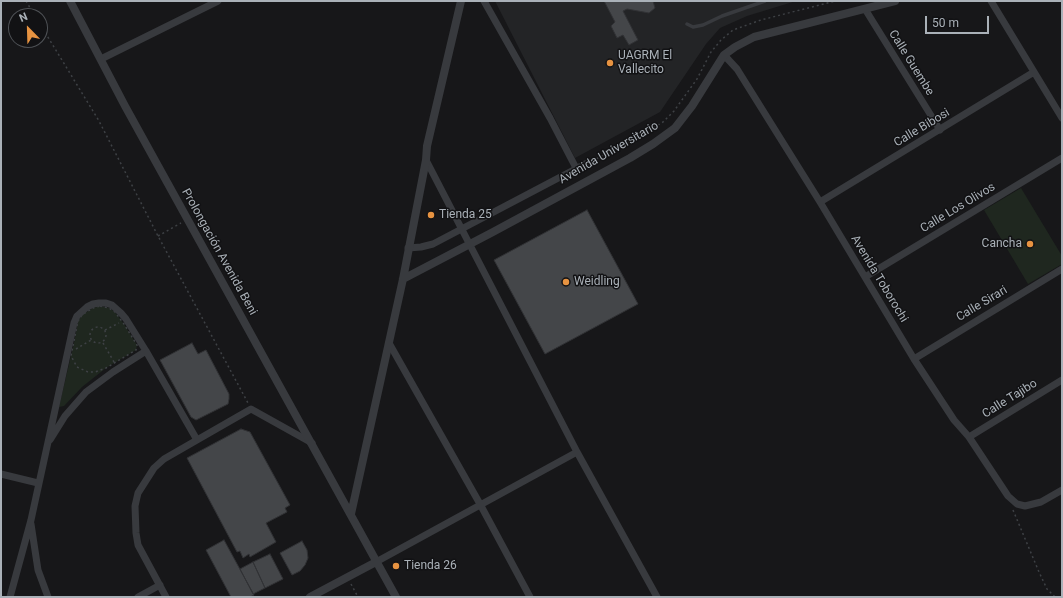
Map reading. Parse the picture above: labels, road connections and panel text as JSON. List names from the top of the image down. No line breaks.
{"streets":{"street":["Calle Guembe","Calle Bibosi","Avenida Universitario","Calle Los Olivos","Prolongación Avenida Beni","Avenida Toborochi","Calle Sirari","Calle Tajibo"]},"crossings":[["Calle Guembe","Calle Bibosi"],["Calle Guembe","Avenida Universitario"],["Calle Bibosi","Avenida Toborochi"],["Avenida Universitario","Avenida Toborochi"],["Calle Los Olivos","Avenida Toborochi"],["Avenida Toborochi","Calle Sirari"],["Avenida Toborochi","Calle Tajibo"]],"places":["UAGRM El Vallecito","Tienda 25","Cancha","Weidling","Tienda 26"],"scale_bar":"50 m","north":"top left"}
